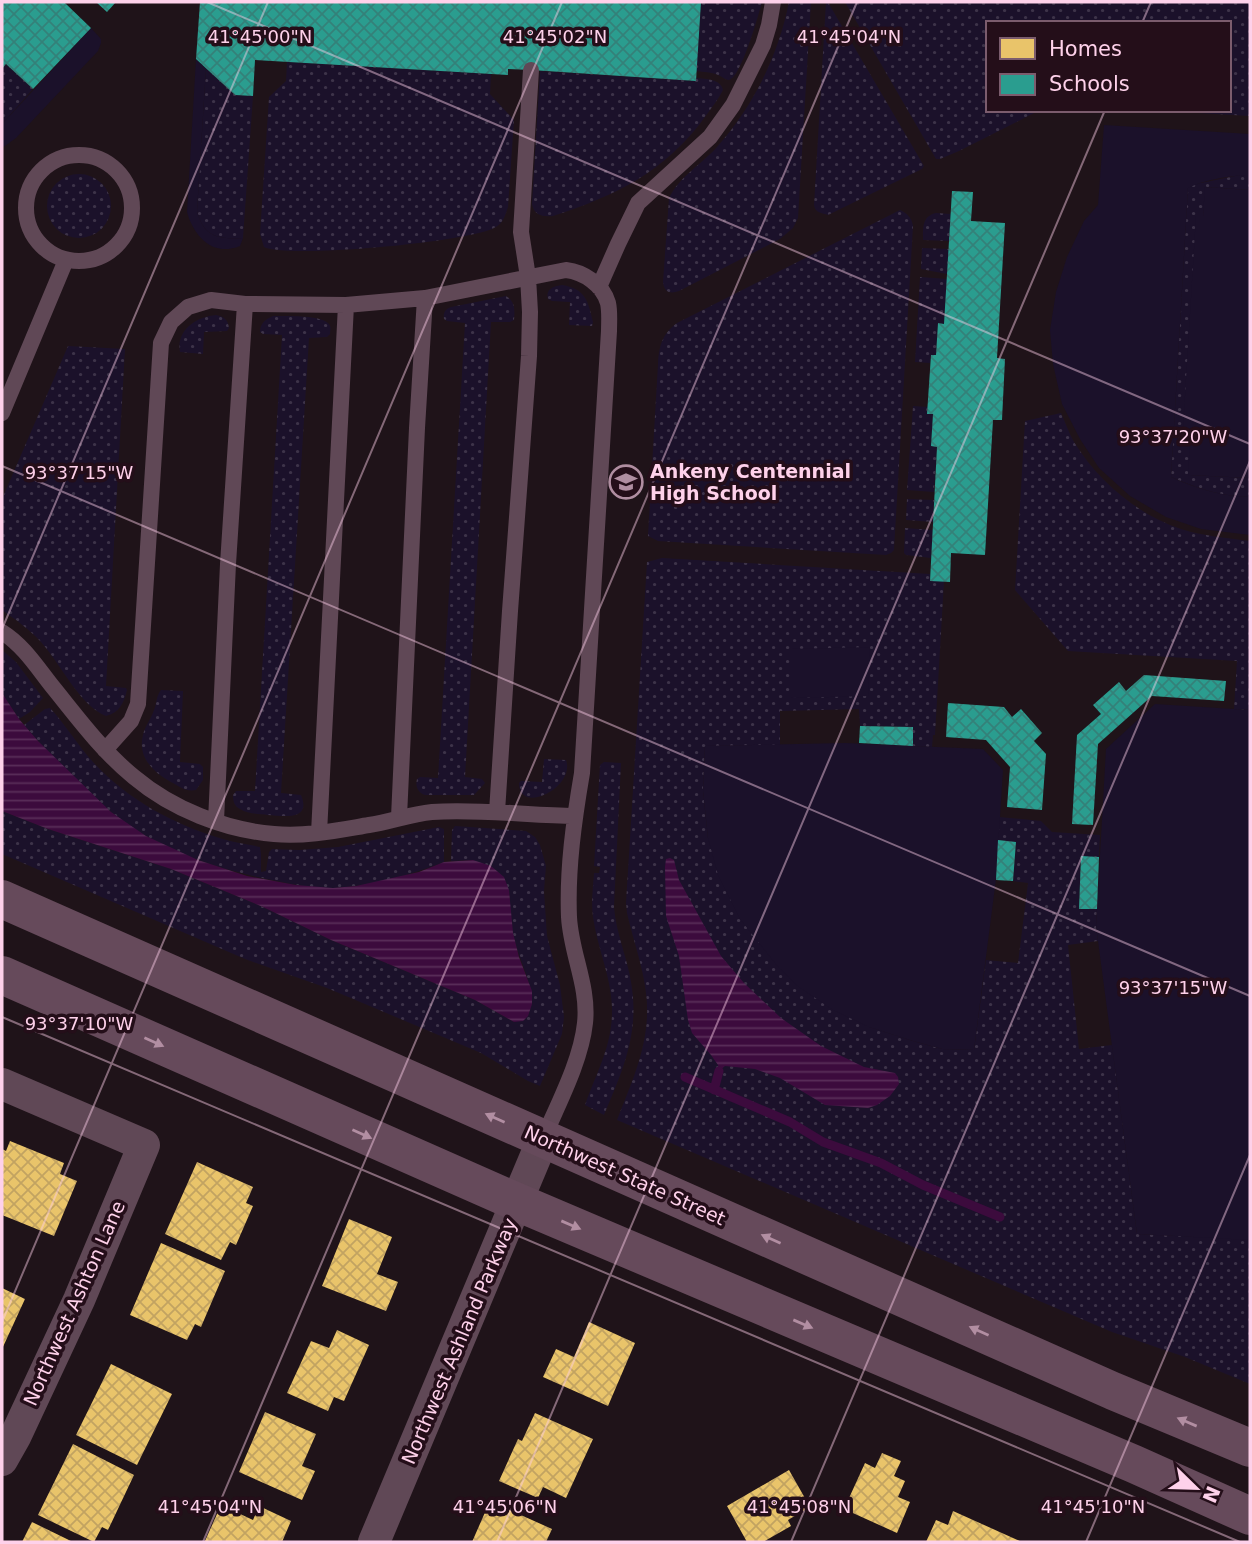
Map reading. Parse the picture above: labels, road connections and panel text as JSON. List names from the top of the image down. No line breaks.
{"streets":{"main road":["Northwest State Street"],"street":["Northwest Ashton Lane","Northwest Ashland Parkway"]},"crossings":[["Northwest State Street","Northwest Ashland Parkway"]],"places":{"school or university":["Ankeny Centennial High School"]},"legend":["Homes","Schools"],"north":"bottom right","coordinates":["41°45'00\"N","41°45'02\"N","41°45'04\"N","93°37'20\"W","93°37'15\"W","93°37'10\"W","41°45'06\"N","41°45'08\"N","41°45'10\"N"]}
